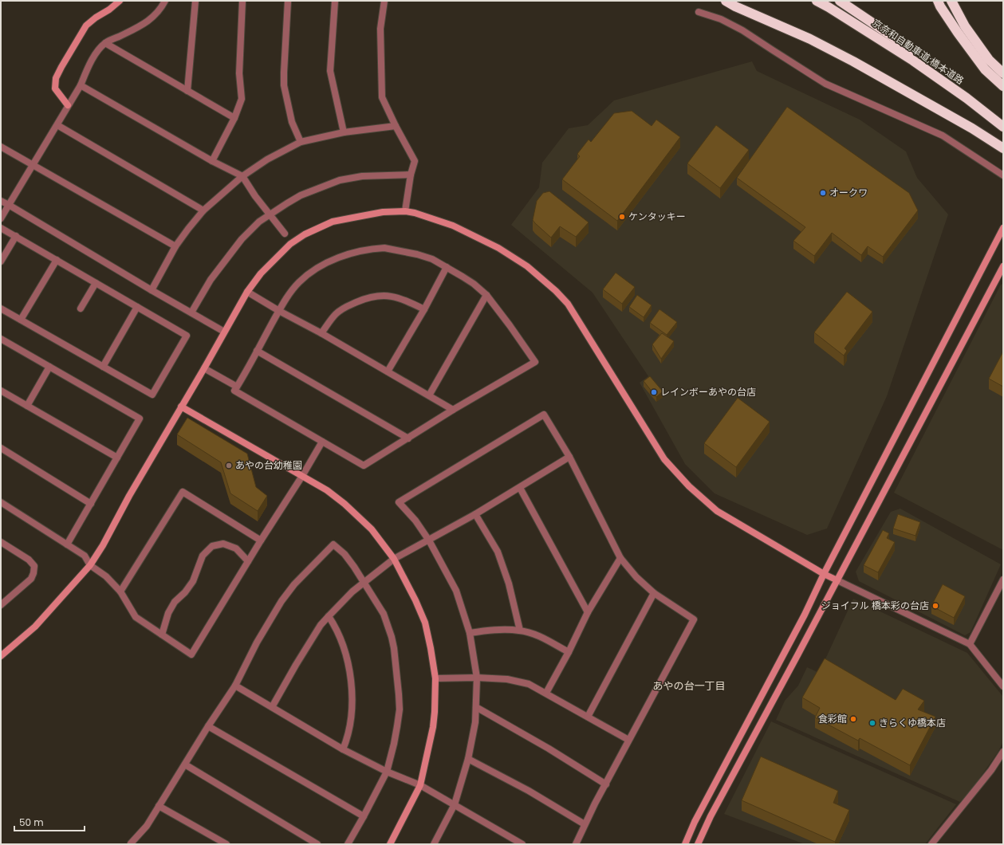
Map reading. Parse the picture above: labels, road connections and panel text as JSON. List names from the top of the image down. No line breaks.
{"streets":{"highway":["京奈和自動車道;橋本道路"]},"districts":["あやの台一丁目"],"places":["オークワ","ケンタッキー","レインボーあやの台店","あやの台幼稚園","ジョイフル 橋本彩の台店","食彩館","きらくゆ橋本店"],"scale_bar":"50 m"}
